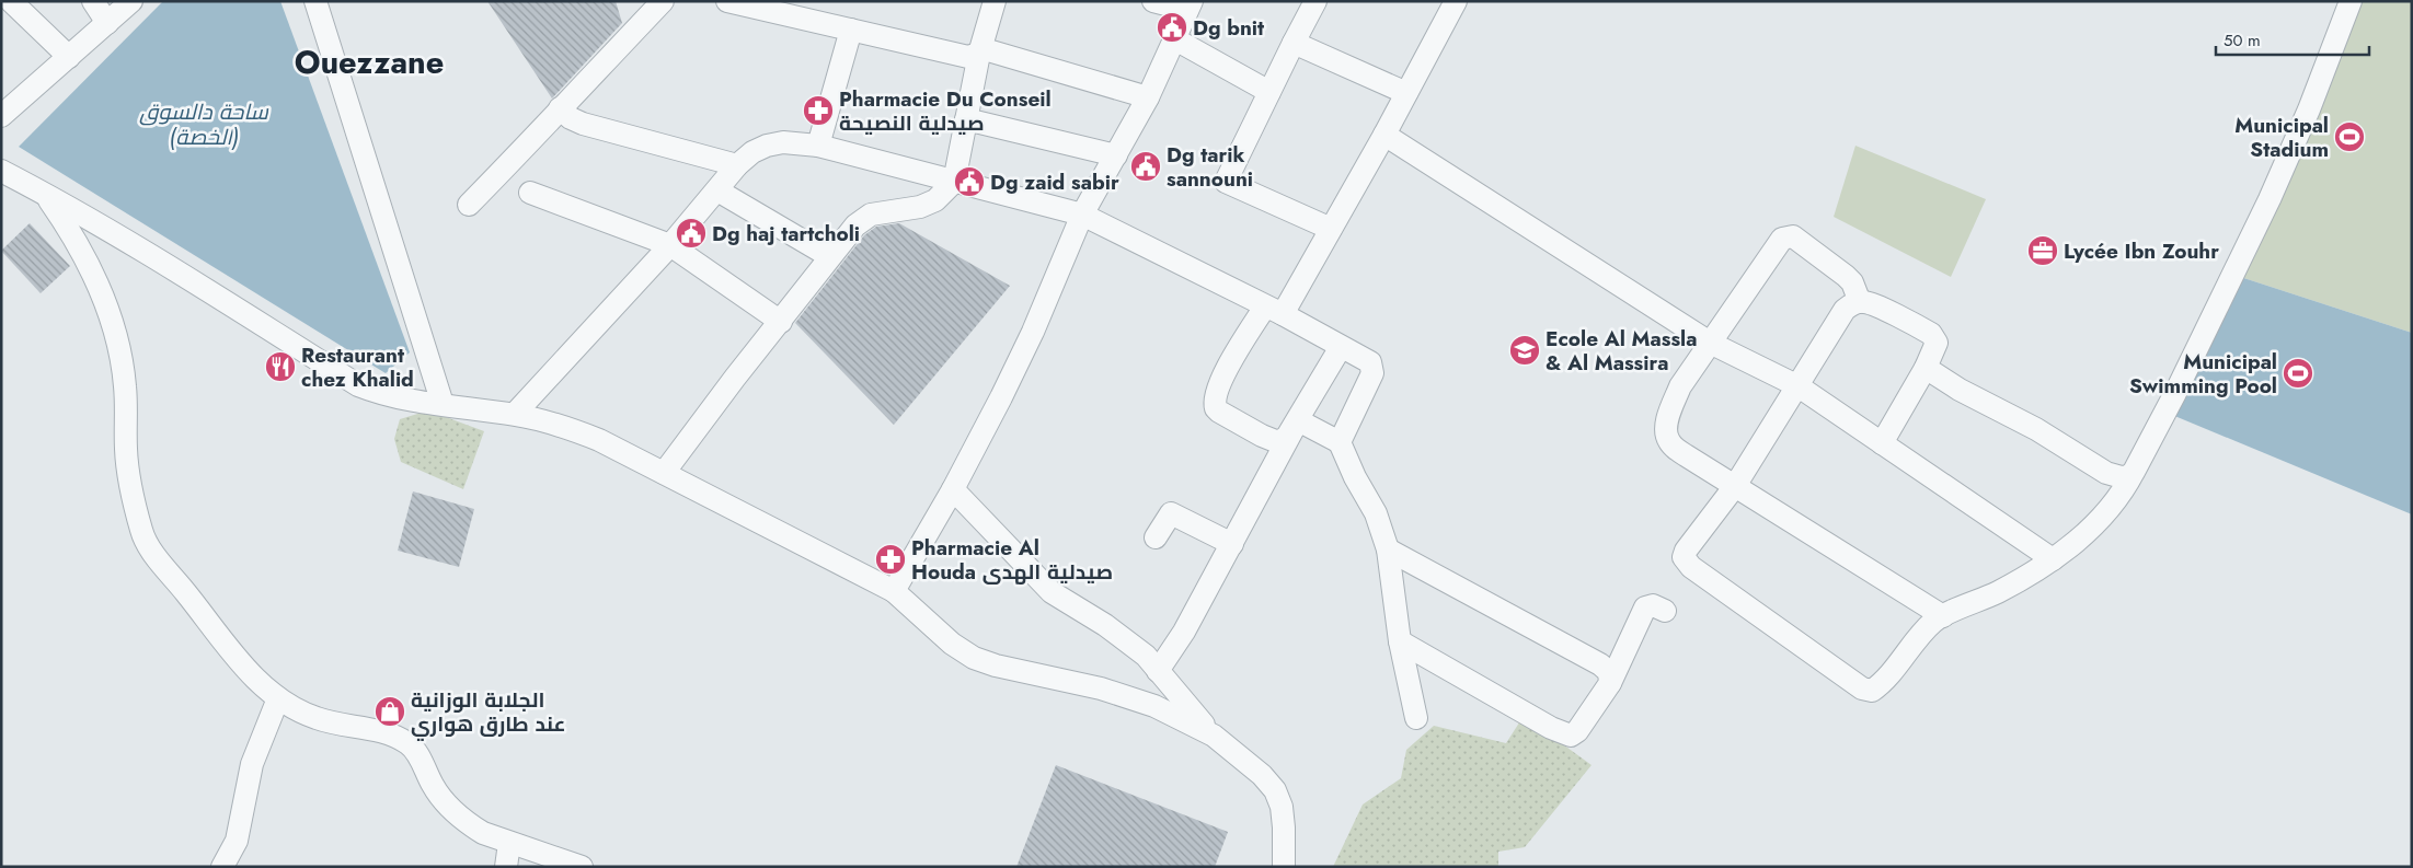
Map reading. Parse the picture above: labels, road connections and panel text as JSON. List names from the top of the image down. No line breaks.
{"districts":["Ouezzane"],"water":["ساحة دالسوق (الخصة)"],"places":{"public building":["Dg bnit","Dg tarik sannouni","Dg zaid sabir","Dg haj tartcholi"],"pharmacy":["Pharmacie Du Conseil صيدلية النصيحة","Pharmacie Al Houda صيدلية الهدى"],"sports":["Municipal Stadium","Municipal Swimming Pool"],"office":["Lycée Ibn Zouhr"],"school or university":["Ecole Al Massla & Al Massira"],"restaurant":["Restaurant chez Khalid"],"shop":["الجلابة الوزانية عند طارق هواري"]},"scale_bar":"50 m"}
